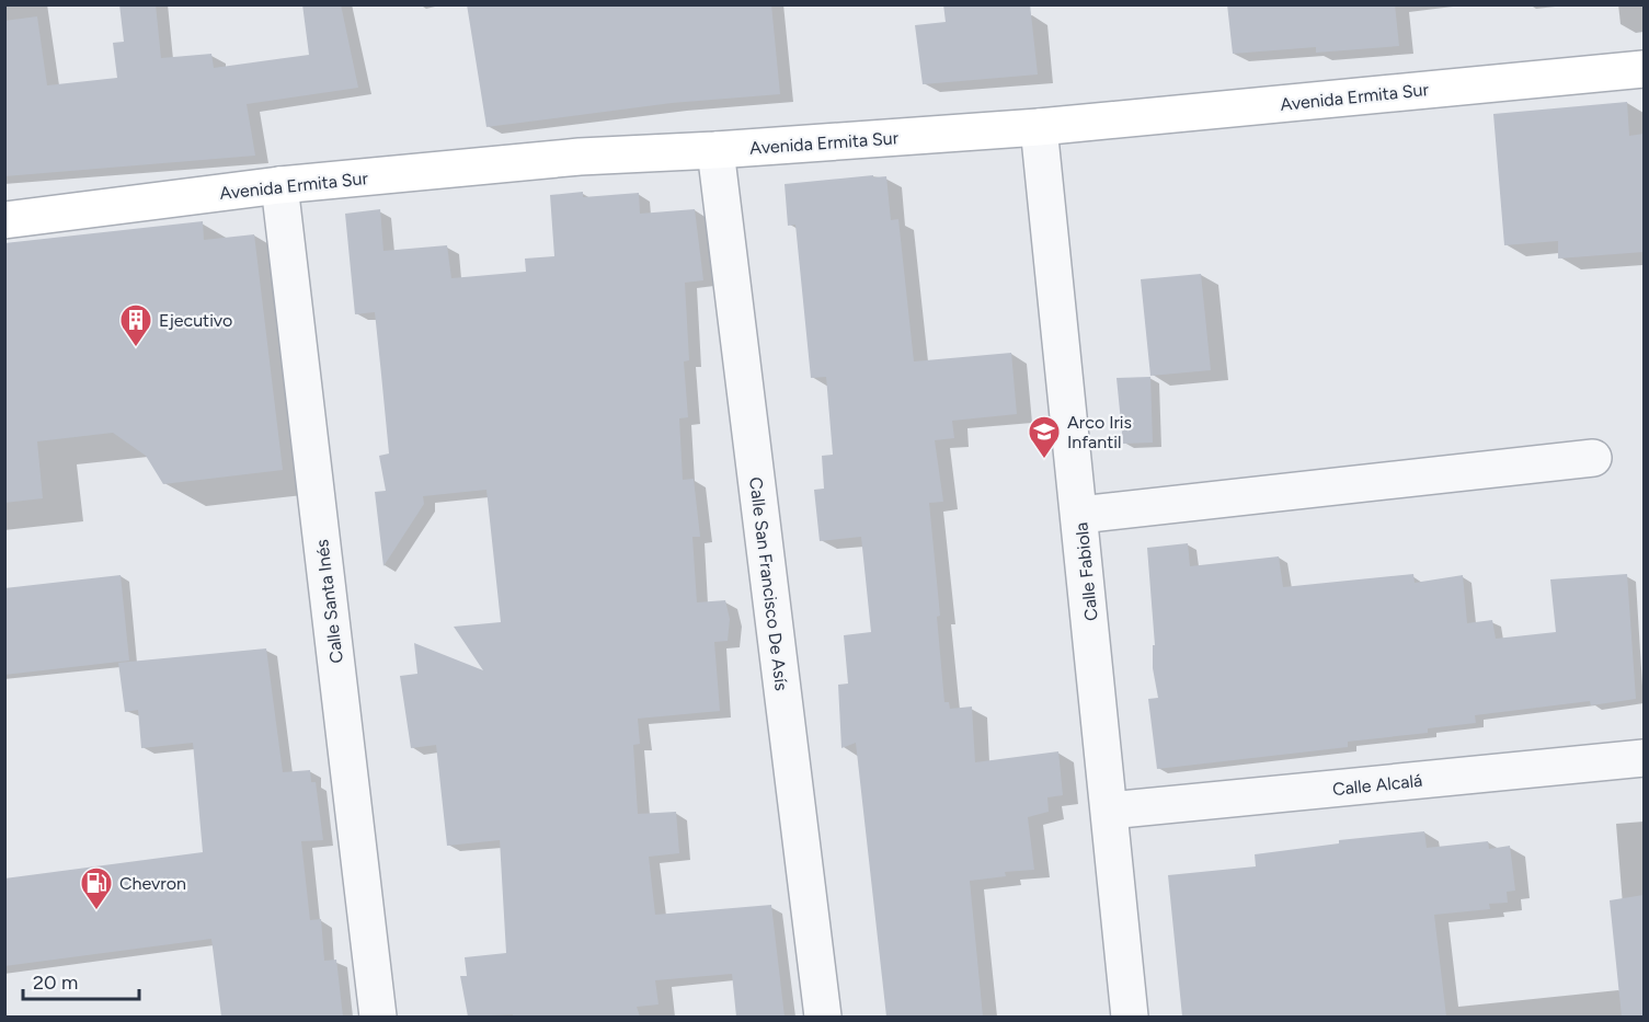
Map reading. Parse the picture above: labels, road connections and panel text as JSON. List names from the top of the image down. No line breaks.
{"streets":{"main road":["Avenida Ermita Sur"],"street":["Calle Fabiola","Calle San Francisco De Asís","Calle Santa Inés","Calle Alcalá"]},"crossings":[["Avenida Ermita Sur","Calle Fabiola"],["Avenida Ermita Sur","Calle San Francisco De Asís"],["Avenida Ermita Sur","Calle Santa Inés"],["Calle Fabiola","Calle Alcalá"]],"places":{"building":["Ejecutivo"],"school or university":["Arco Iris Infantil"],"fuel station":["Chevron"]},"scale_bar":"20 m"}
